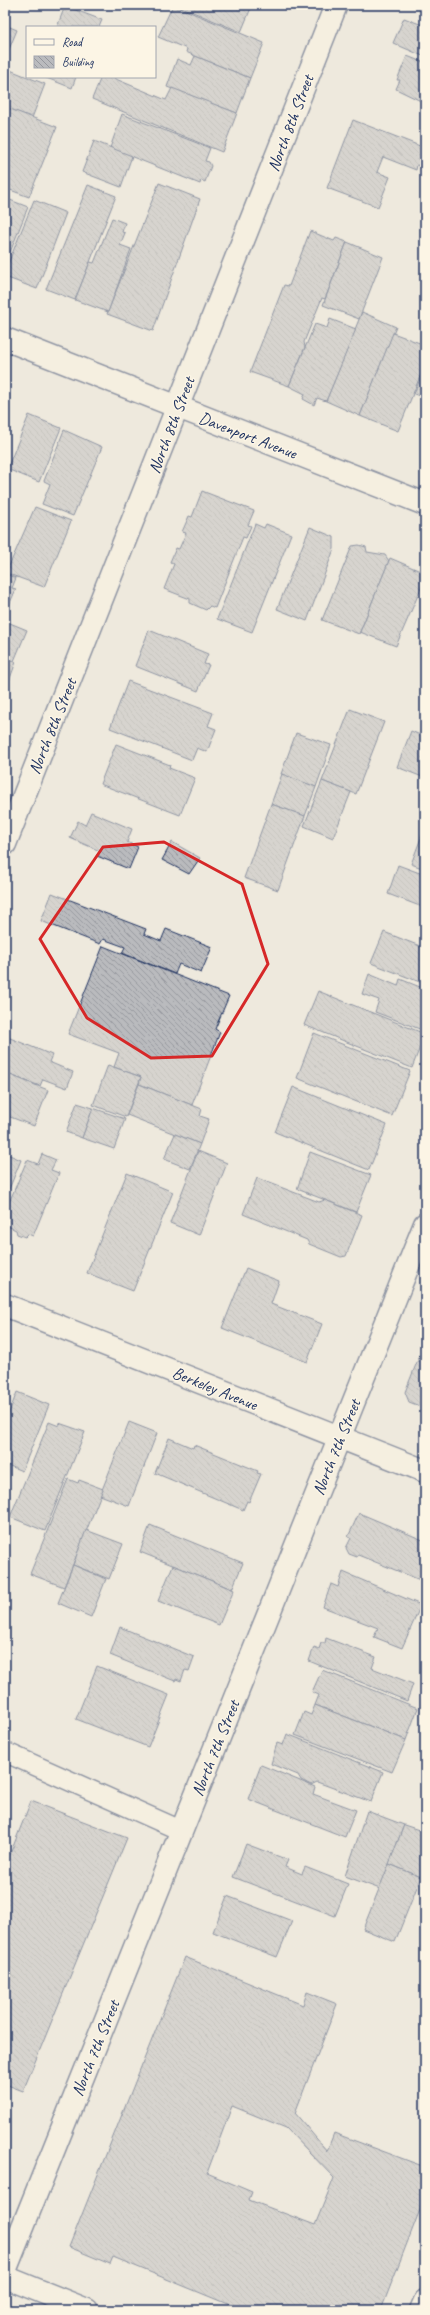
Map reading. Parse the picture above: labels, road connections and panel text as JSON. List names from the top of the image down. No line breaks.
{"streets":{"street":["North 8th Street","Davenport Avenue","Berkeley Avenue","North 7th Street"]},"crossings":[["North 8th Street","Davenport Avenue"],["Berkeley Avenue","North 7th Street"]],"legend":["Road","Building"]}
